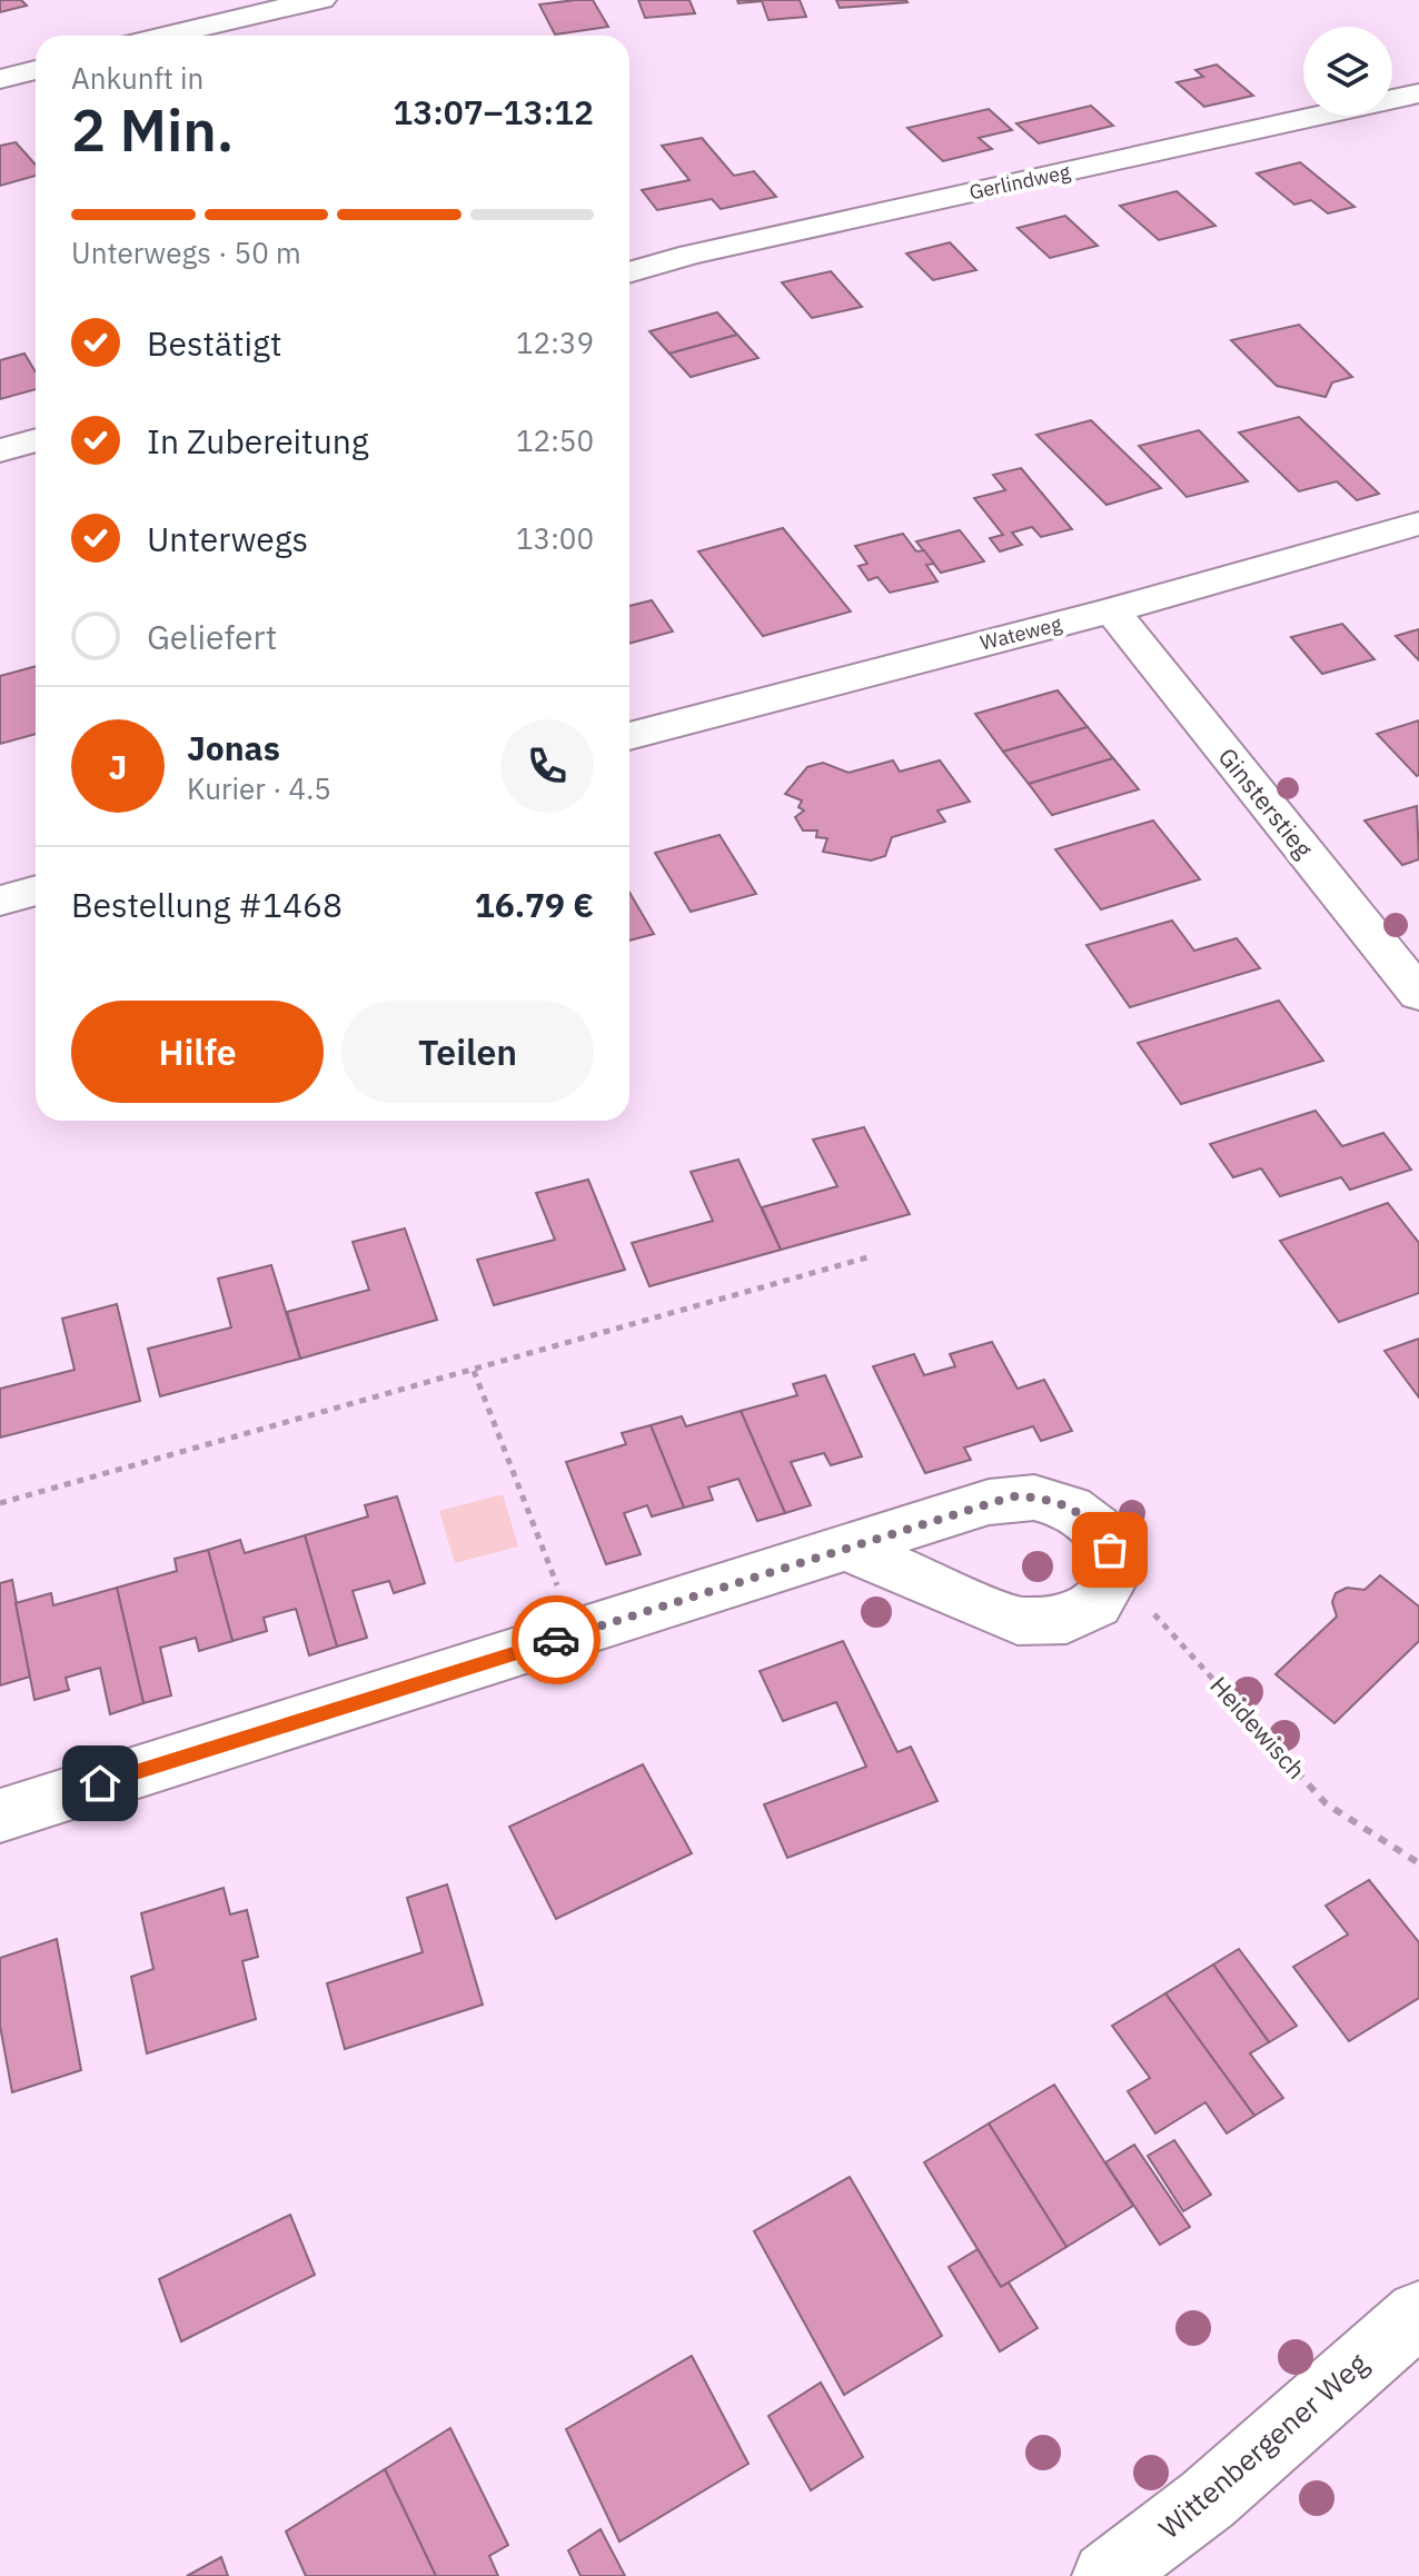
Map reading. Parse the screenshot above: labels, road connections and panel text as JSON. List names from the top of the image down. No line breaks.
{"streets":{"street":["Gerlindweg","Wateweg","Ginsterstieg","Wittenbergener Weg"],"path":["Heidewisch"]},"crossings":[["Wateweg","Ginsterstieg"]],"page":{"heading":["2 Min.","Ankunft in","13:07–13:12"],"panel":["Jonas","Kurier · 4.5","Bestellung #1468","16.79 €"],"bar":"Unterwegs · 50 m","list":[["Bestätigt","12:39"],["In Zubereitung","12:50"],["Unterwegs","13:00"],"Geliefert"],"round":"J","buttons":["Hilfe","Teilen"]}}
